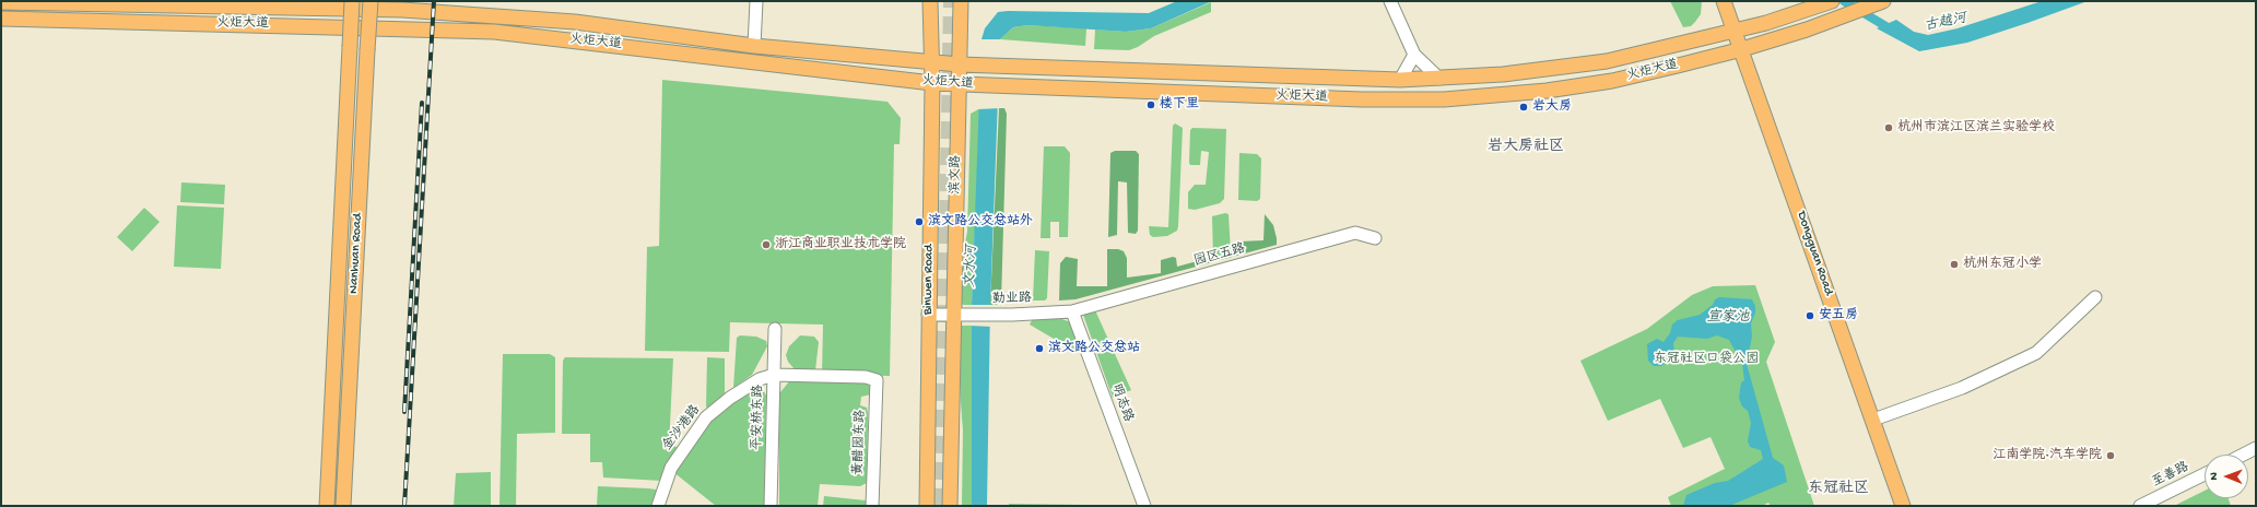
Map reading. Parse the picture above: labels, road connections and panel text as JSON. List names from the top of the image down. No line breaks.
{"streets":{"main road":["火炬大道","滨文路","Nanhuan Road","Dongguan Road","Binwen Road"],"street":["园区五路","勤业路","明志路","平安桥东路","金沙港路","黄醋园东路","至善路"]},"crossings":[["火炬大道","滨文路"],["火炬大道","Dongguan Road"],["火炬大道","Binwen Road"],["滨文路","勤业路"],["园区五路","勤业路"],["园区五路","明志路"],["Binwen Road","勤业路"],["勤业路","明志路"],["平安桥东路","金沙港路"],["平安桥东路","黄醋园东路"],["金沙港路","黄醋园东路"]],"districts":["岩大房社区","东冠社区"],"water":["古越河","文水河","宣家池"],"parks":["东冠社区口袋公园"],"places":["楼下里","岩大房","杭州市滨江区滨兰实验学校","滨文路公交总站外","浙江商业职业技术学院","杭州东冠小学","安五房","滨文路公交总站","江南学院·汽车学院"],"north":"left"}
